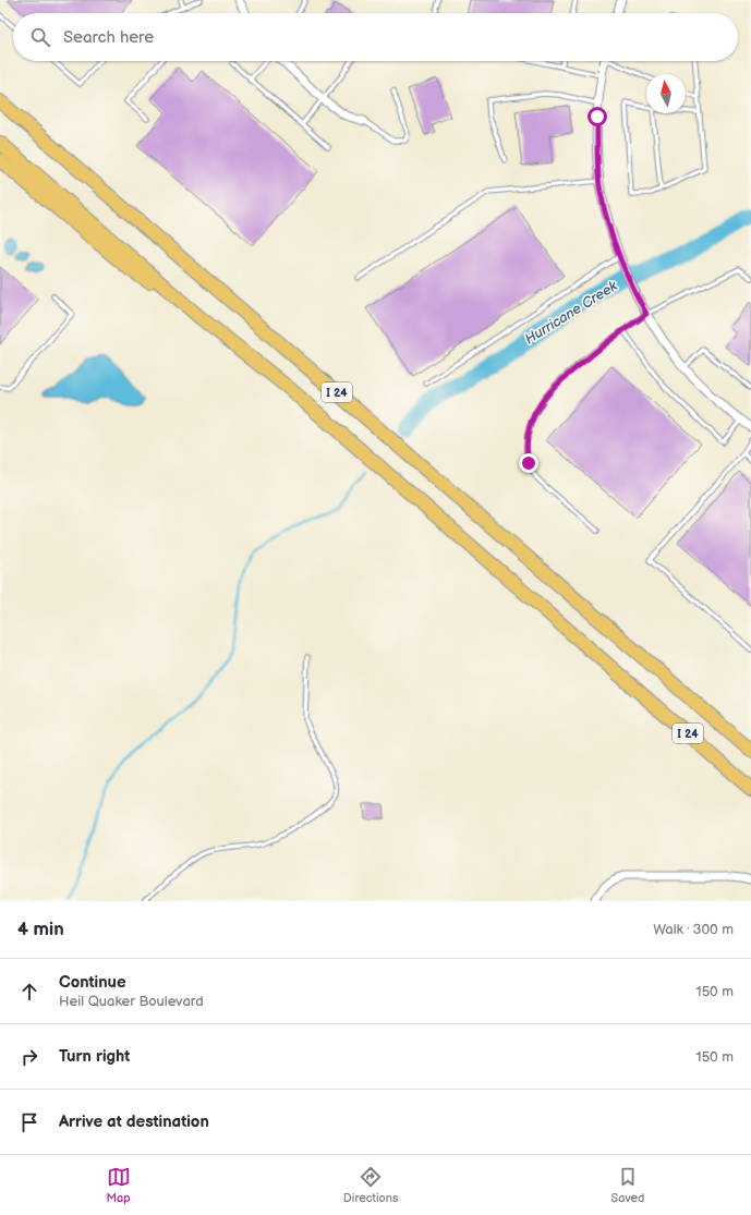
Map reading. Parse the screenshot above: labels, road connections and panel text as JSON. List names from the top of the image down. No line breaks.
{"streets":{"highway":["I 24"]},"water":["Hurricane Creek"],"north":"top","page":{"search":"Search here","heading":["4 min","Walk · 300 m"],"list":[["Continue","Heil Quaker Boulevard","150 m"],["Turn right","150 m"],"Arrive at destination"],"nav":["Map","Directions","Saved"]}}
